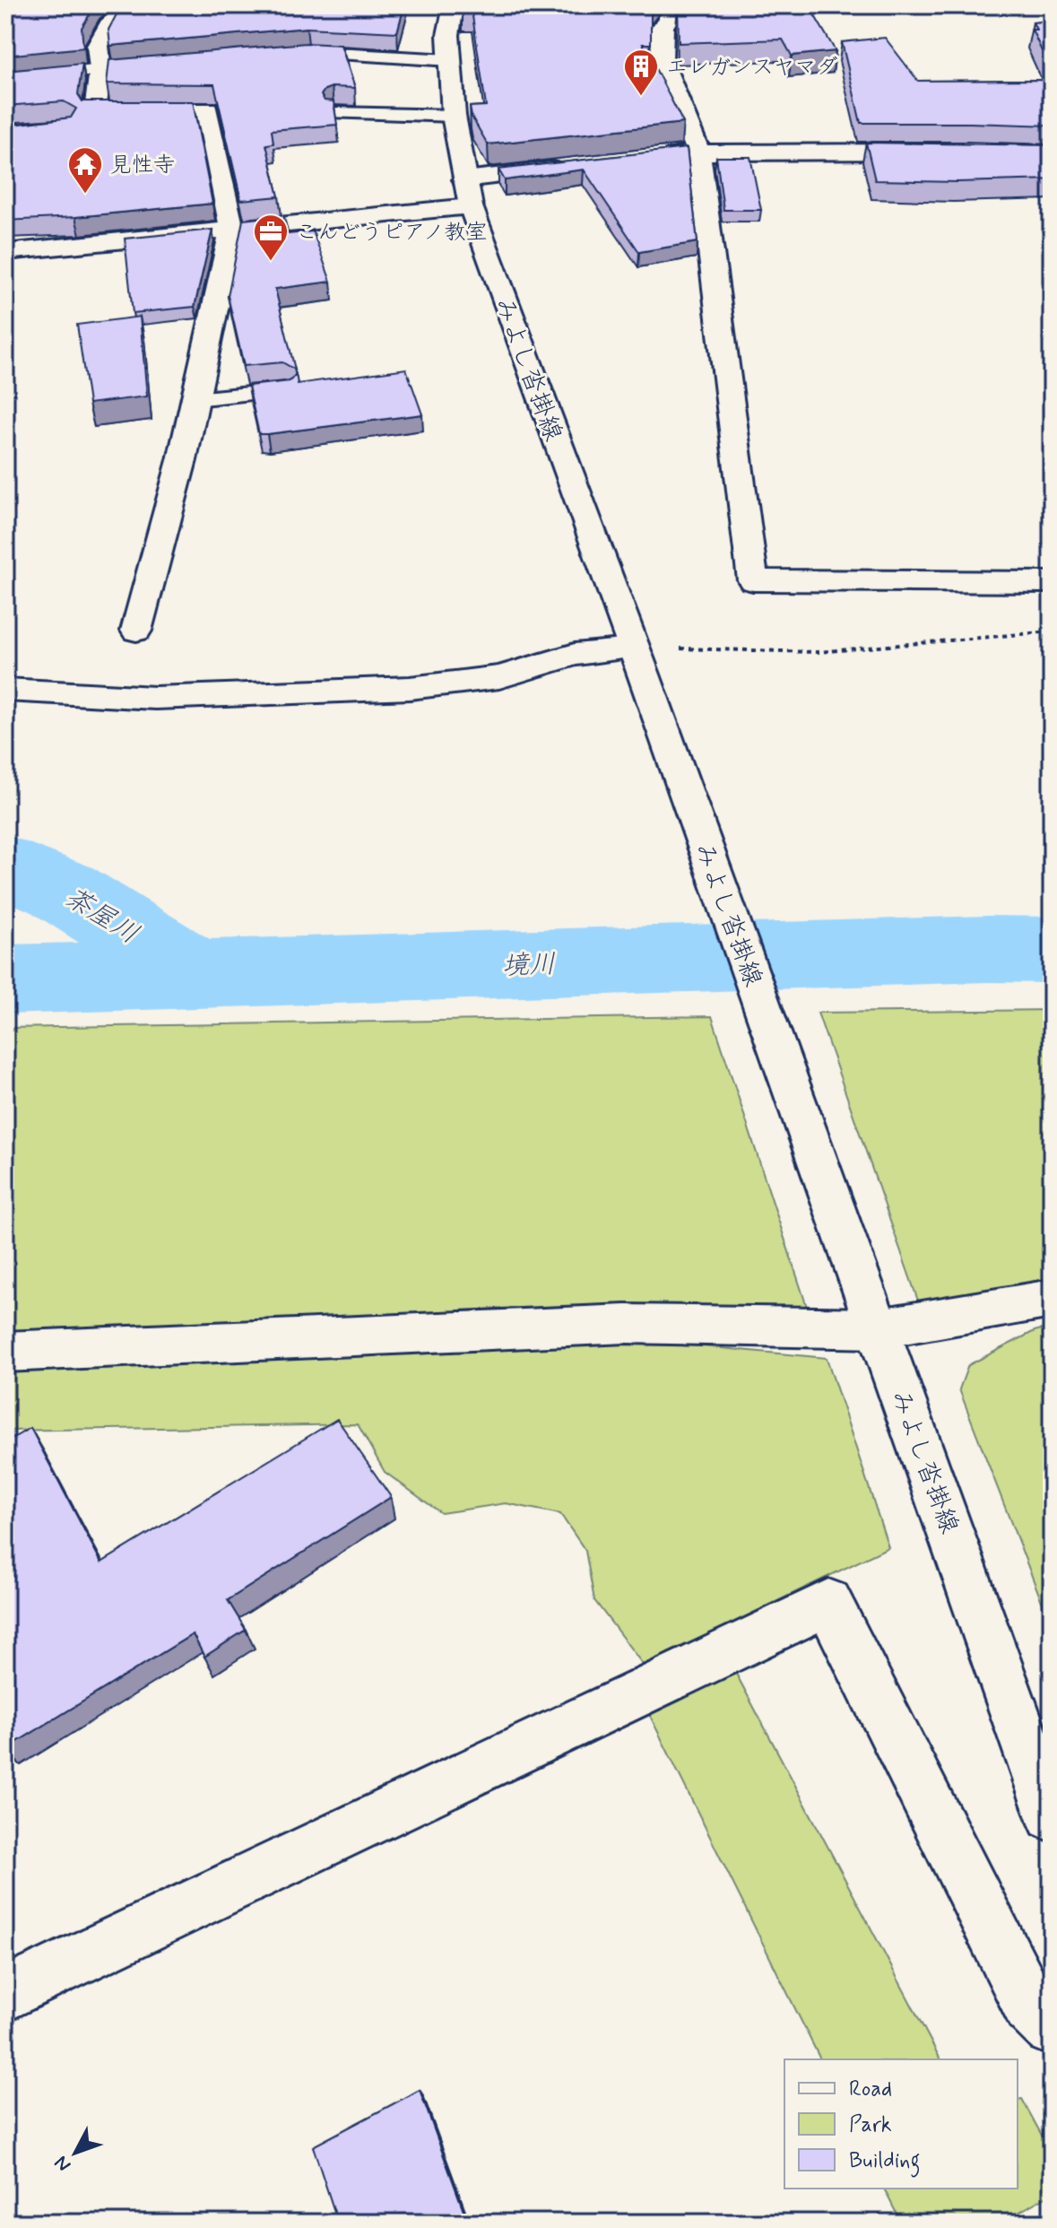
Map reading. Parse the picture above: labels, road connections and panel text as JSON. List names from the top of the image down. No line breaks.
{"streets":{"street":["みよし沓掛線"]},"water":["茶屋川","境川"],"places":{"building":["エレガンスヤマダ"],"temple":["見性寺"],"office":["こんどうピアノ教室"]},"legend":["Road","Park","Building"],"north":"bottom left"}
